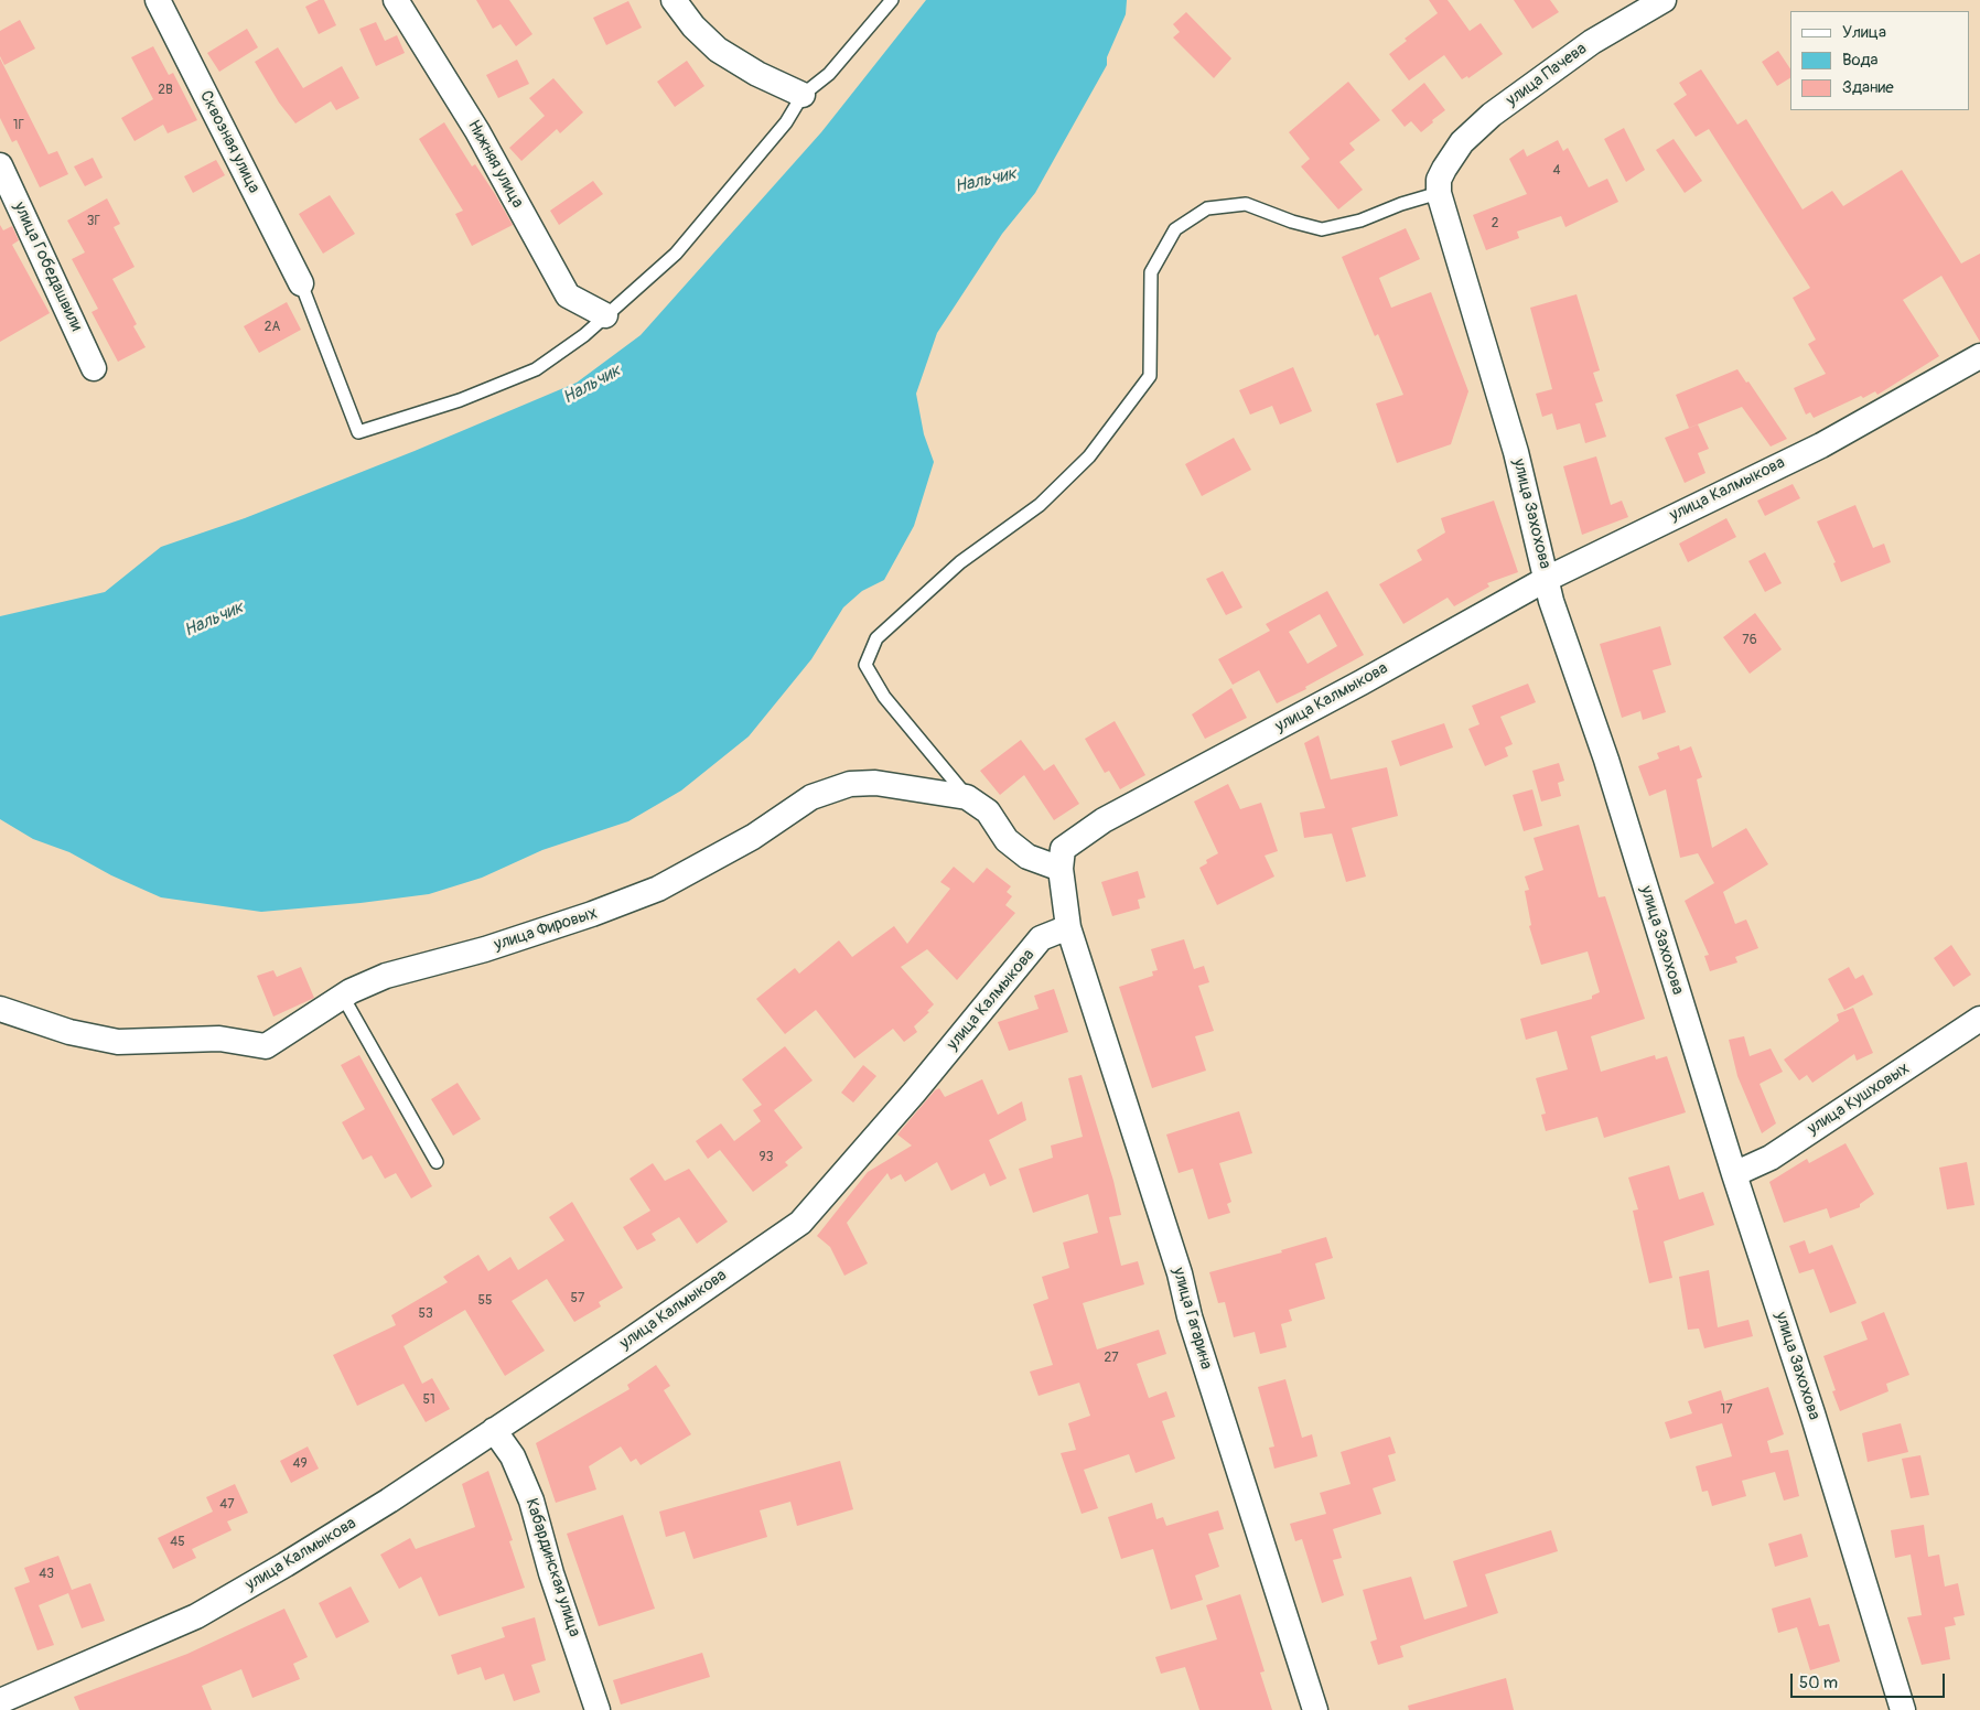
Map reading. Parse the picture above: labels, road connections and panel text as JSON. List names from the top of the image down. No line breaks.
{"streets":{"street":["улица Пачева","Сквозная улица","Нижняя улица","улица Гобедашвили","улица Калмыкова","улица Захохова","улица Фировых","улица Кушховых","улица Гагарина","Кабардинская улица"]},"crossings":[["улица Пачева","улица Захохова"],["улица Калмыкова","улица Захохова"],["улица Калмыкова","улица Фировых"],["улица Калмыкова","улица Гагарина"],["улица Калмыкова","Кабардинская улица"],["улица Захохова","улица Кушховых"]],"water":["Нальчик"],"house_numbers":["2В","1Г","4","3Г","2","2А","76","93","57","55","53","27","51","17","49","47","45","43"],"legend":["Улица","Вода","Здание"],"scale_bar":"50 m"}
